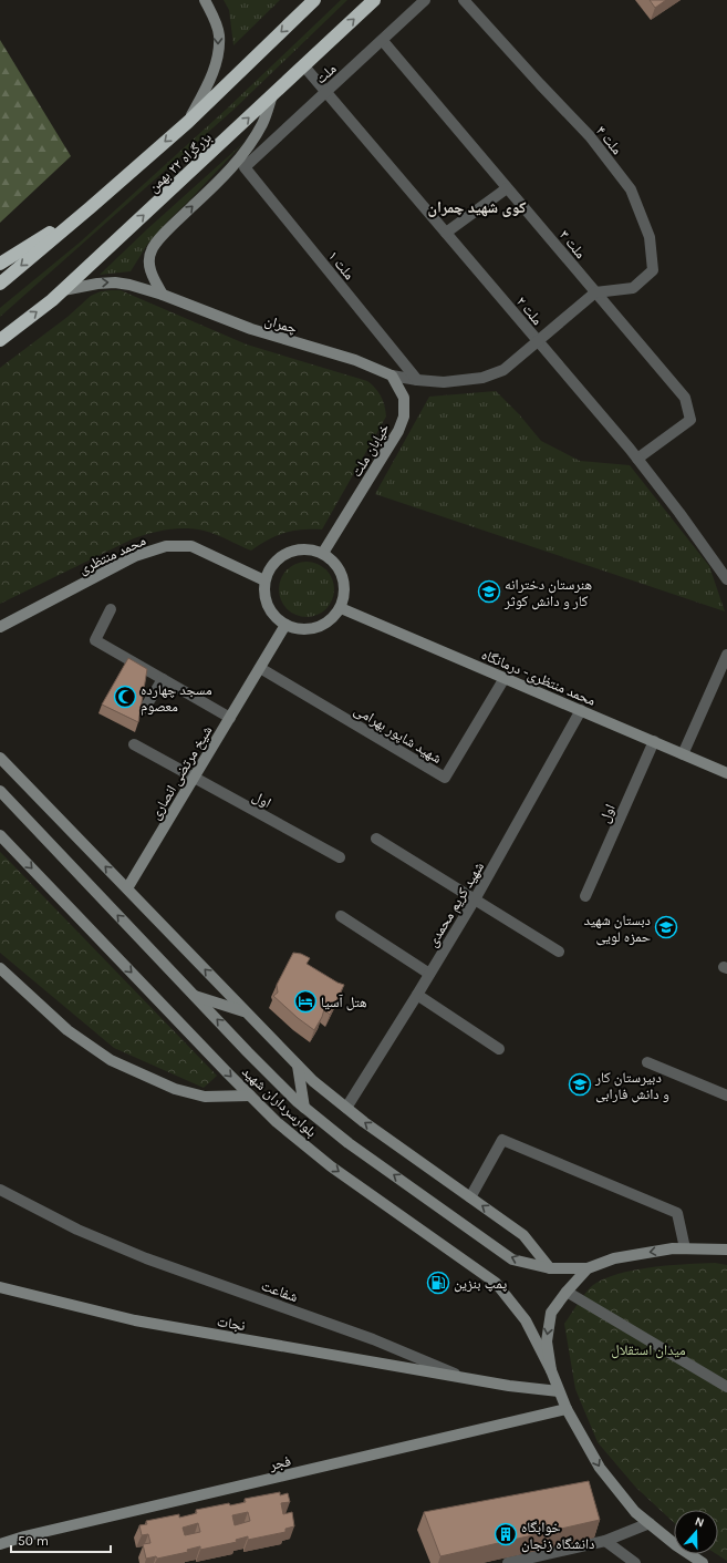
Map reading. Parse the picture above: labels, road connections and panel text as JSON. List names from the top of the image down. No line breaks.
{"streets":{"highway":["بزرگراه ۲۲ بهمن"],"street":["ملت","ملت ۴","ملت ۳","ملت ۱","ملت ۲","چمران","خیابان ملت","محمد منتظری","محمد منتظری- درمانگاه","شهید شاپور بهرامی","شیخ مرتضی انصاری","اول","شهید کریم محمدی","بلوارسرداران شهید","شفاعت","نجات","فجر"]},"crossings":[["ملت","ملت ۳"],["ملت","ملت ۱"],["ملت","ملت ۲"],["ملت ۴","ملت ۳"],["بزرگراه ۲۲ بهمن","ملت ۲"],["بزرگراه ۲۲ بهمن","چمران"],["ملت ۳","ملت ۲"],["چمران","خیابان ملت"],["خیابان ملت","محمد منتظری"],["خیابان ملت","محمد منتظری- درمانگاه"],["خیابان ملت","شیخ مرتضی انصاری"],["محمد منتظری","محمد منتظری- درمانگاه"],["محمد منتظری","شیخ مرتضی انصاری"],["محمد منتظری- درمانگاه","شهید شاپور بهرامی"],["محمد منتظری- درمانگاه","شیخ مرتضی انصاری"],["محمد منتظری- درمانگاه","اول"],["محمد منتظری- درمانگاه","شهید کریم محمدی"],["شهید شاپور بهرامی","شیخ مرتضی انصاری"],["شیخ مرتضی انصاری","اول"],["شفاعت","نجات"]],"districts":["کوی شهید چمران"],"parks":["میدان استقلال"],"places":{"school or university":["هنرستان دخترانه کار و دانش کوثر","دبستان شهید حمزه لویی","دبیرستان کار و دانش فارابی"],"mosque":["مسجد چهارده معصوم"],"hotel":["هتل آسیا"],"fuel station":["پمپ بنزین"],"building":["خوابگاه دانشگاه زنجان"]},"scale_bar":"50 m","north":"top"}
